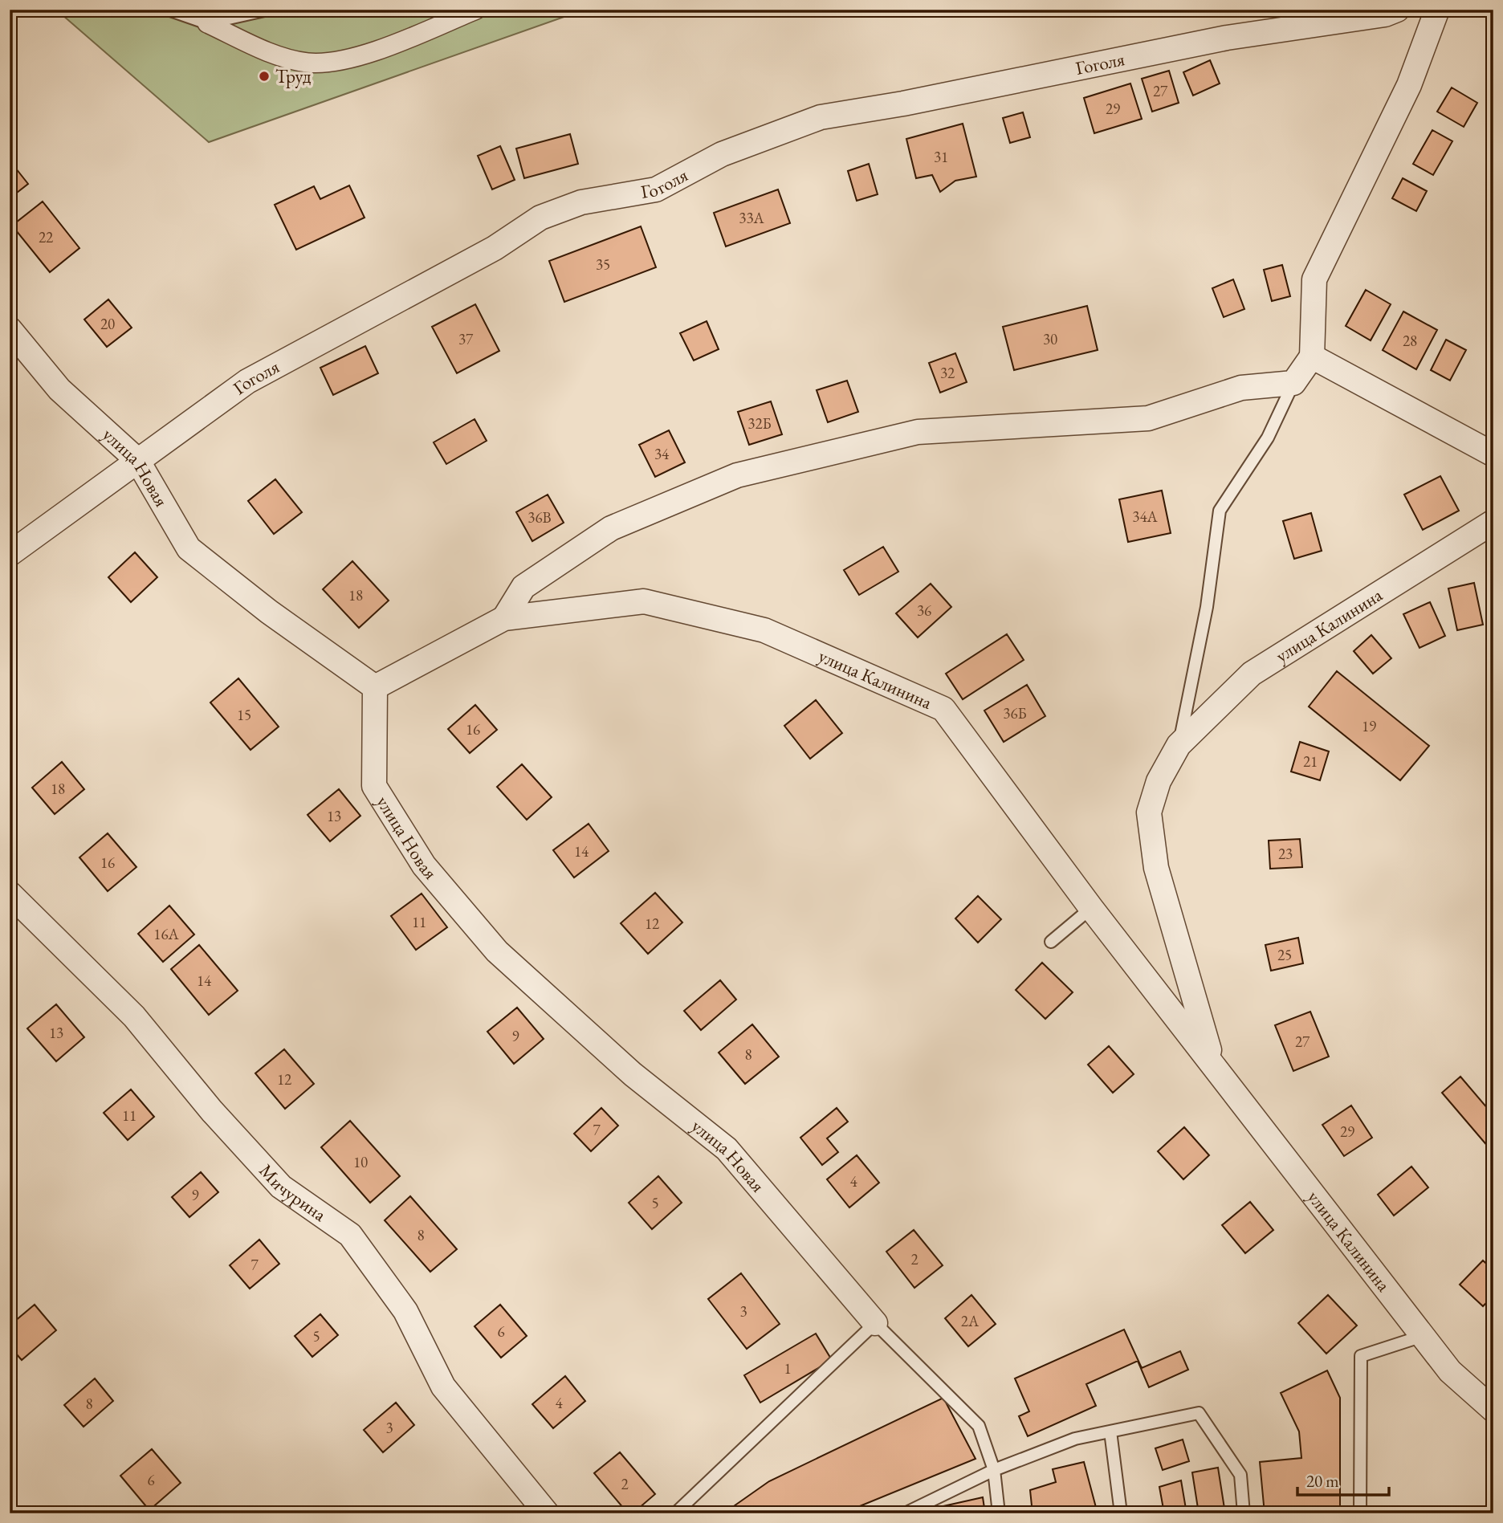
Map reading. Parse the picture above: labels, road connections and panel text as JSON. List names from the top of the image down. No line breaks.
{"streets":{"street":["Гоголя","улица Новая","улица Калинина","Мичурина"]},"crossings":[["Гоголя","улица Новая"],["улица Новая","улица Калинина"]],"places":["Труд"],"house_numbers":["27","29","31","33А","22","35","20","37","30","28","32","32Б","34","34А","36В","18","36","36Б","15","19","16","21","18","13","14","23","16","11","12","16А","25","14","13","9","27","8","12","11","7","29","10","4","9","5","8","2","7","3","2А","6","5","1","4","8","3","6","2"],"scale_bar":"20 m"}
